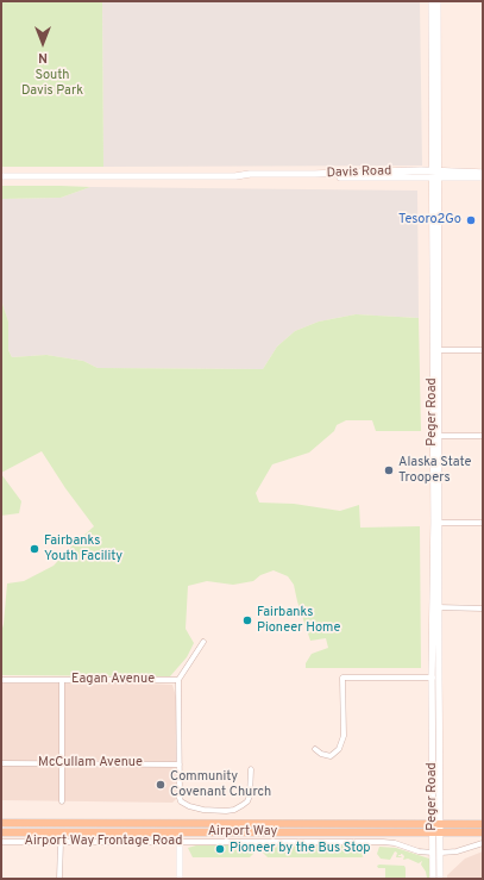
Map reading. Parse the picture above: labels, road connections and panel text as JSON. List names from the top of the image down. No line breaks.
{"streets":{"main road":["Davis Road","Peger Road","Airport Way"],"street":["Eagan Avenue","McCullam Avenue","Airport Way Frontage Road"]},"crossings":[["Davis Road","Peger Road"],["Peger Road","Airport Way"],["Peger Road","Airport Way Frontage Road"]],"parks":["South Davis Park"],"places":["Tesoro2Go","Alaska State Troopers","Fairbanks Youth Facility","Fairbanks Pioneer Home","Community Covenant Church","Pioneer by the Bus Stop"],"north":"bottom"}
